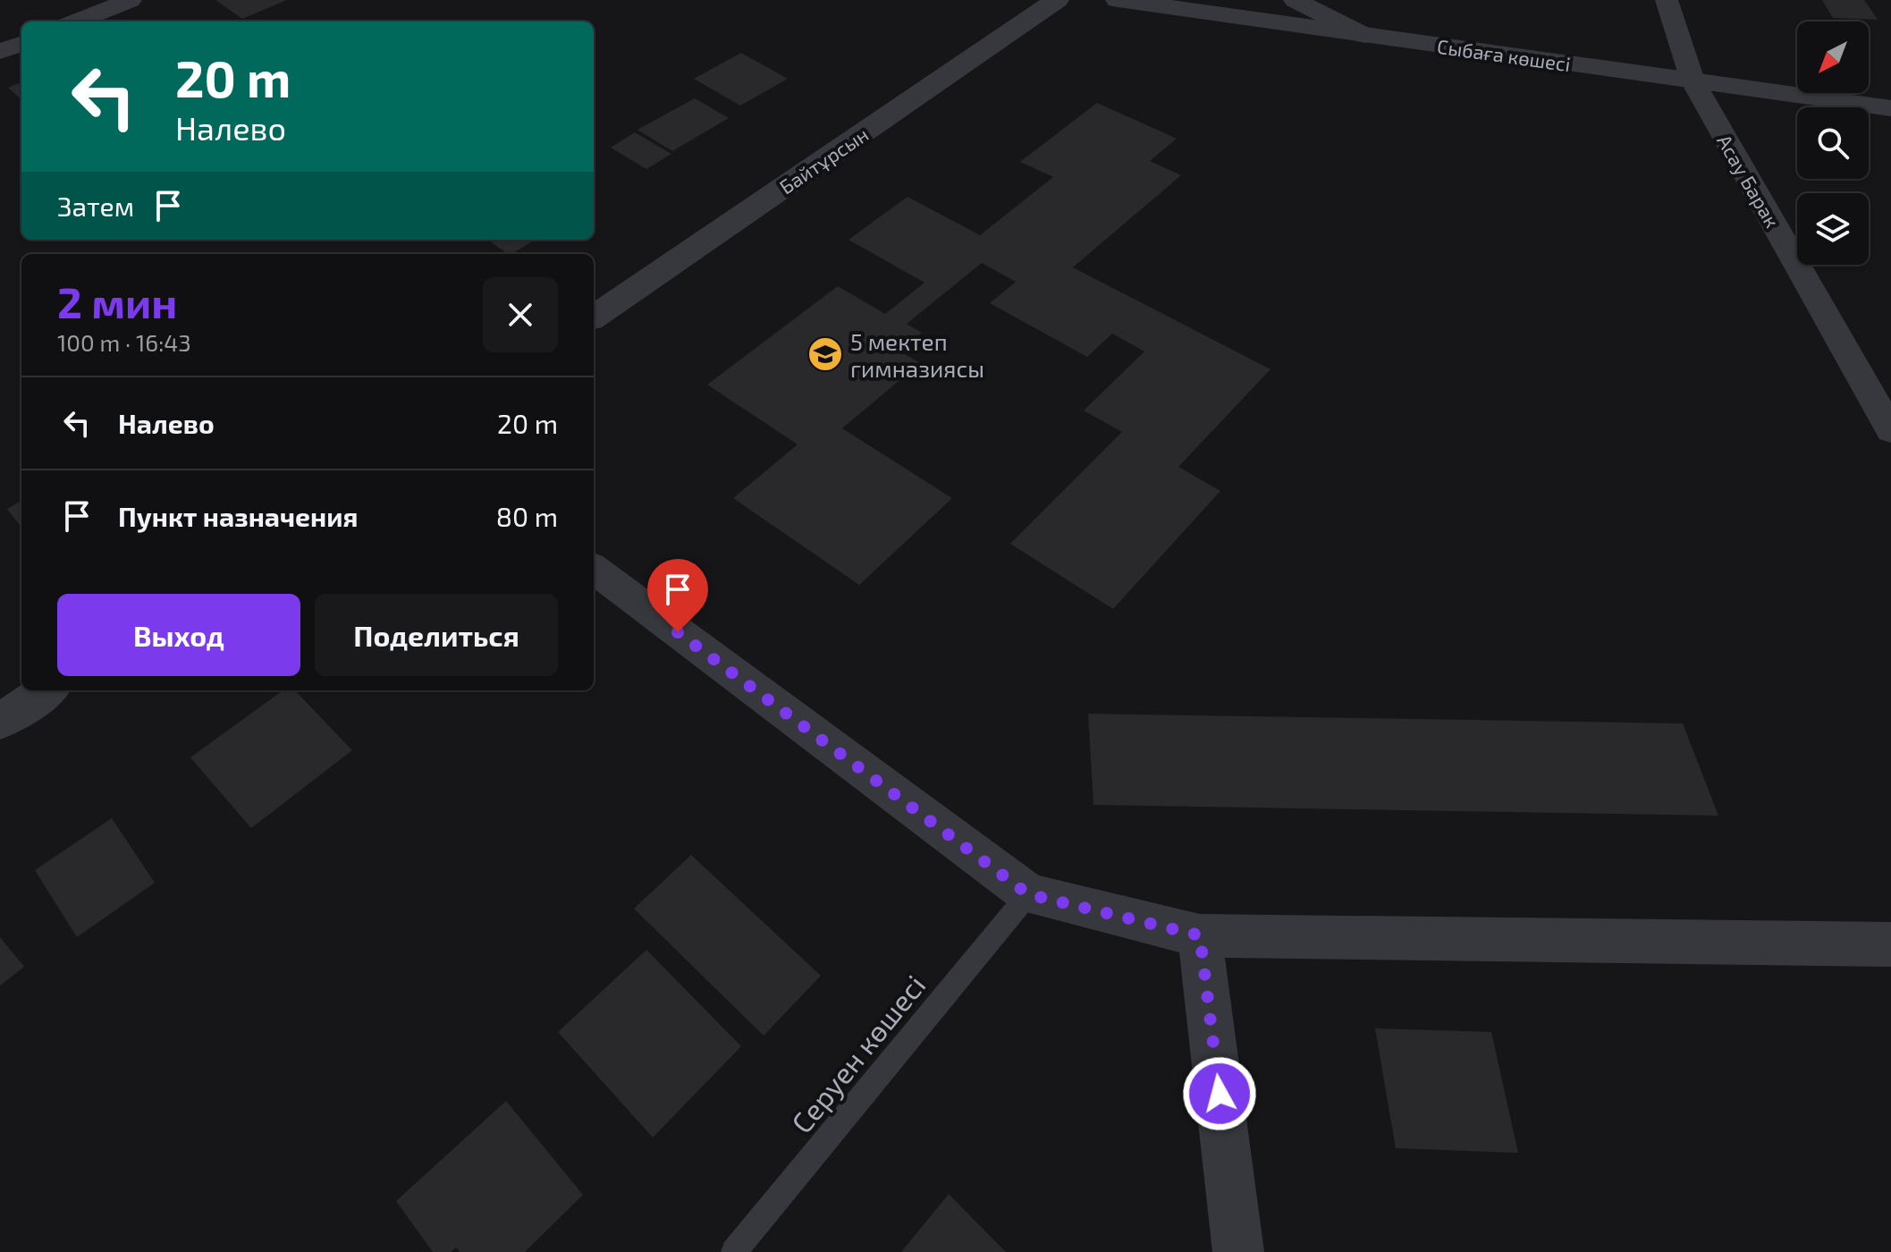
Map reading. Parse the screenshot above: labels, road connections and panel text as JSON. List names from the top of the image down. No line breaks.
{"streets":{"street":["Сыбаға көшесі","Байтұрсын","Асау Барак"],"lane":["Серуен көшесі"]},"crossings":[["Сыбаға көшесі","Асау Барак"]],"places":{"school or university":["5 мектеп гимназиясы"]},"north":"bottom left","page":{"turn":["20 m","Налево"],"then":"Затем","heading":["2 мин","100 m · 16:43"],"list":[{"name":"Налево","value":"20 m"},{"name":"Пункт назначения","value":"80 m"}],"buttons":["Выход","Поделиться"]}}
